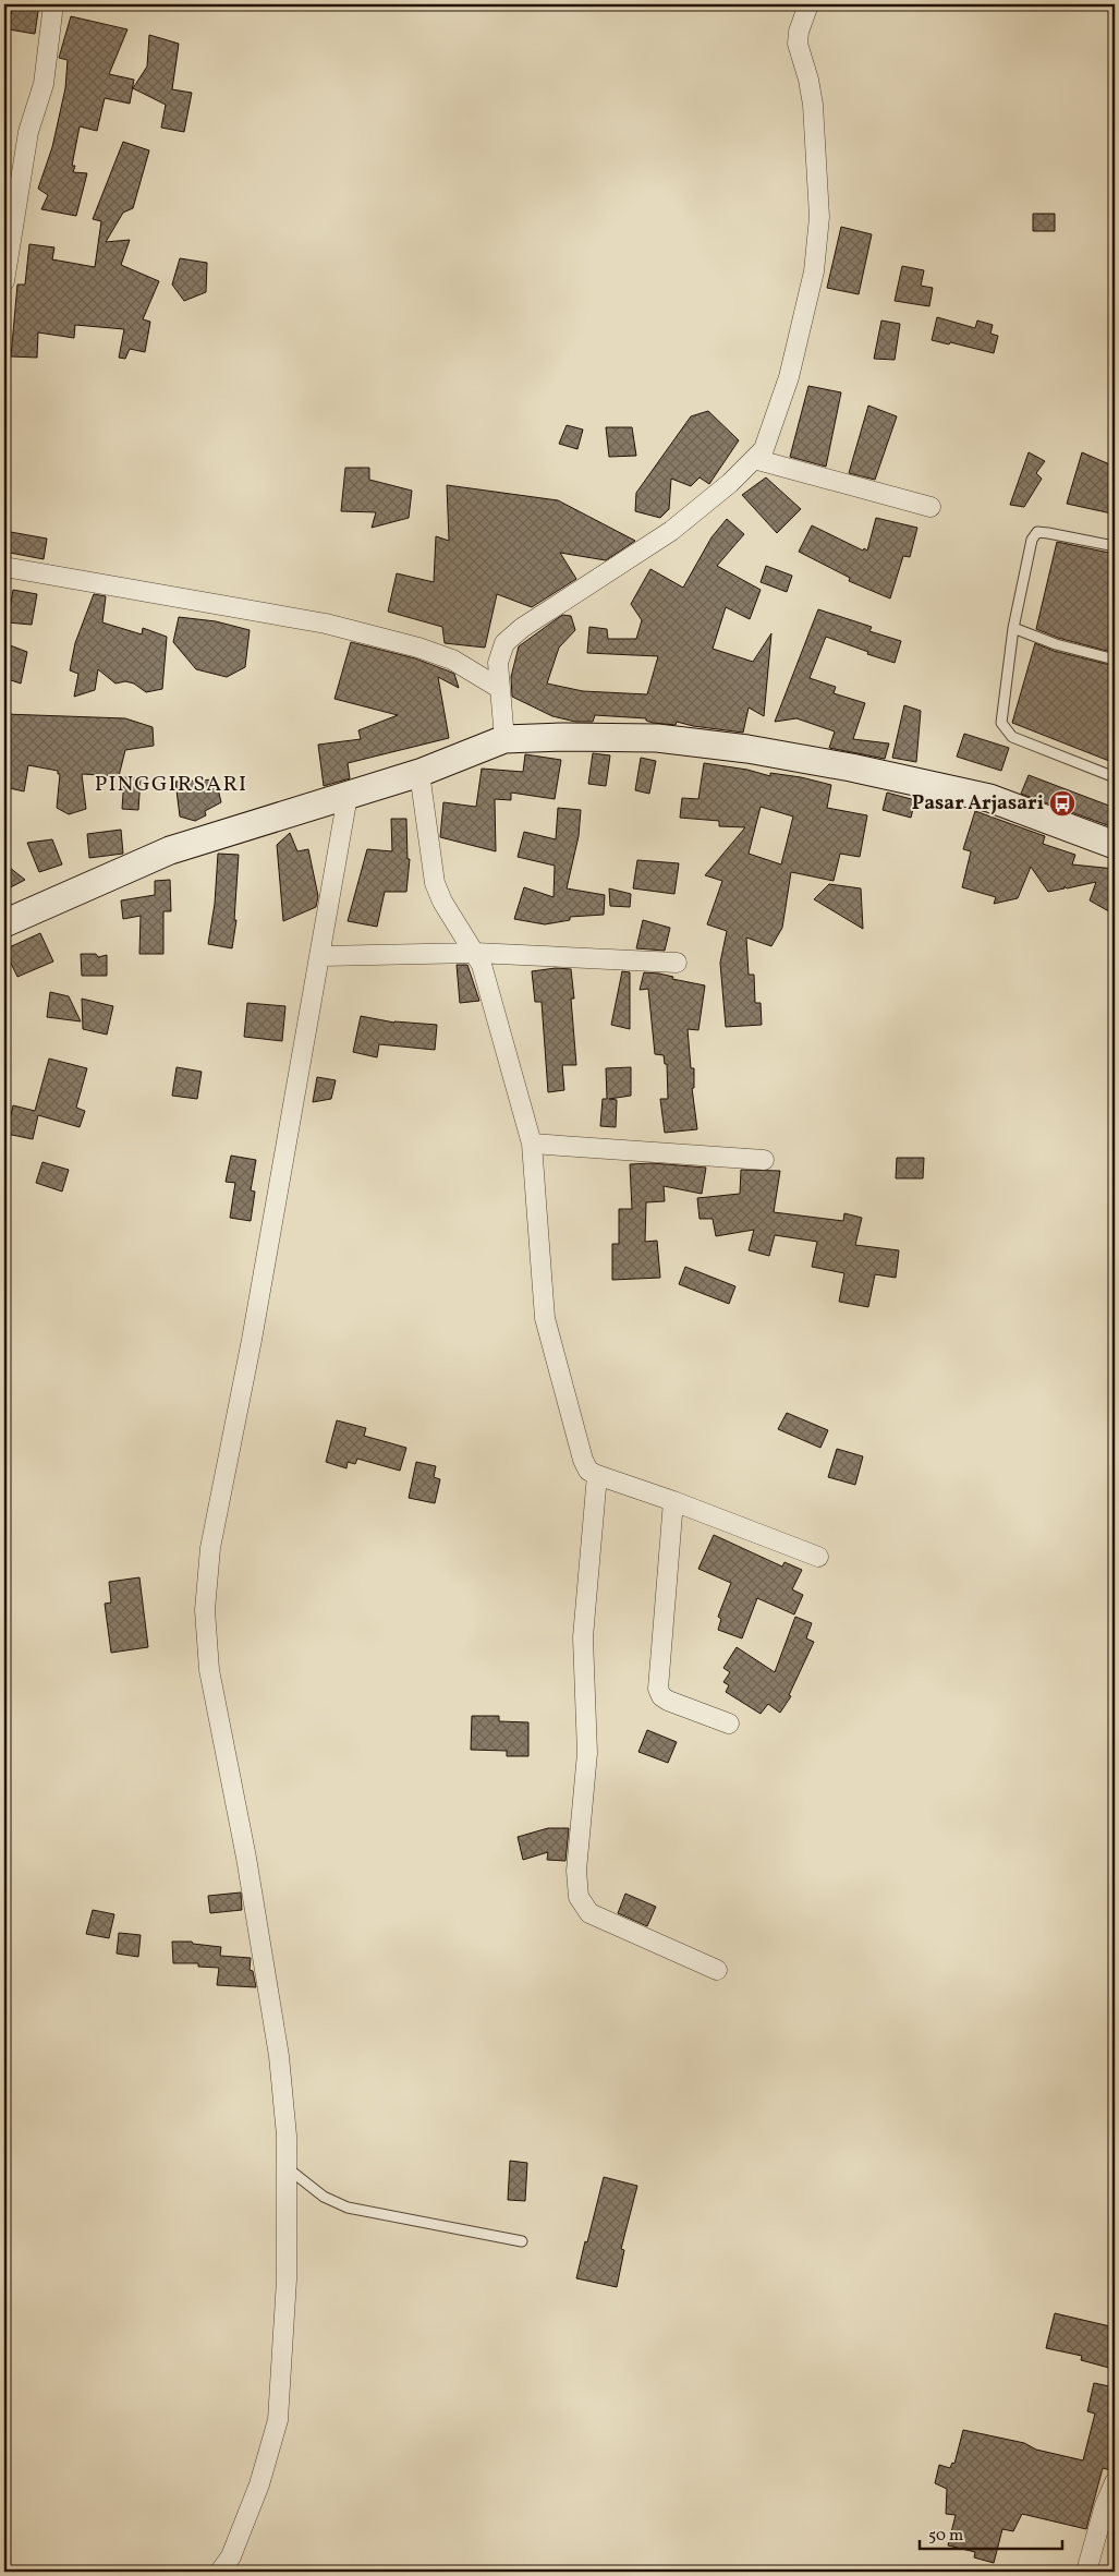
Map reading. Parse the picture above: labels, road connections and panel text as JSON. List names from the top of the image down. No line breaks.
{"districts":["PINGGIRSARI"],"places":{"bus stop":["Pasar Arjasari"]},"scale_bar":"50 m"}
